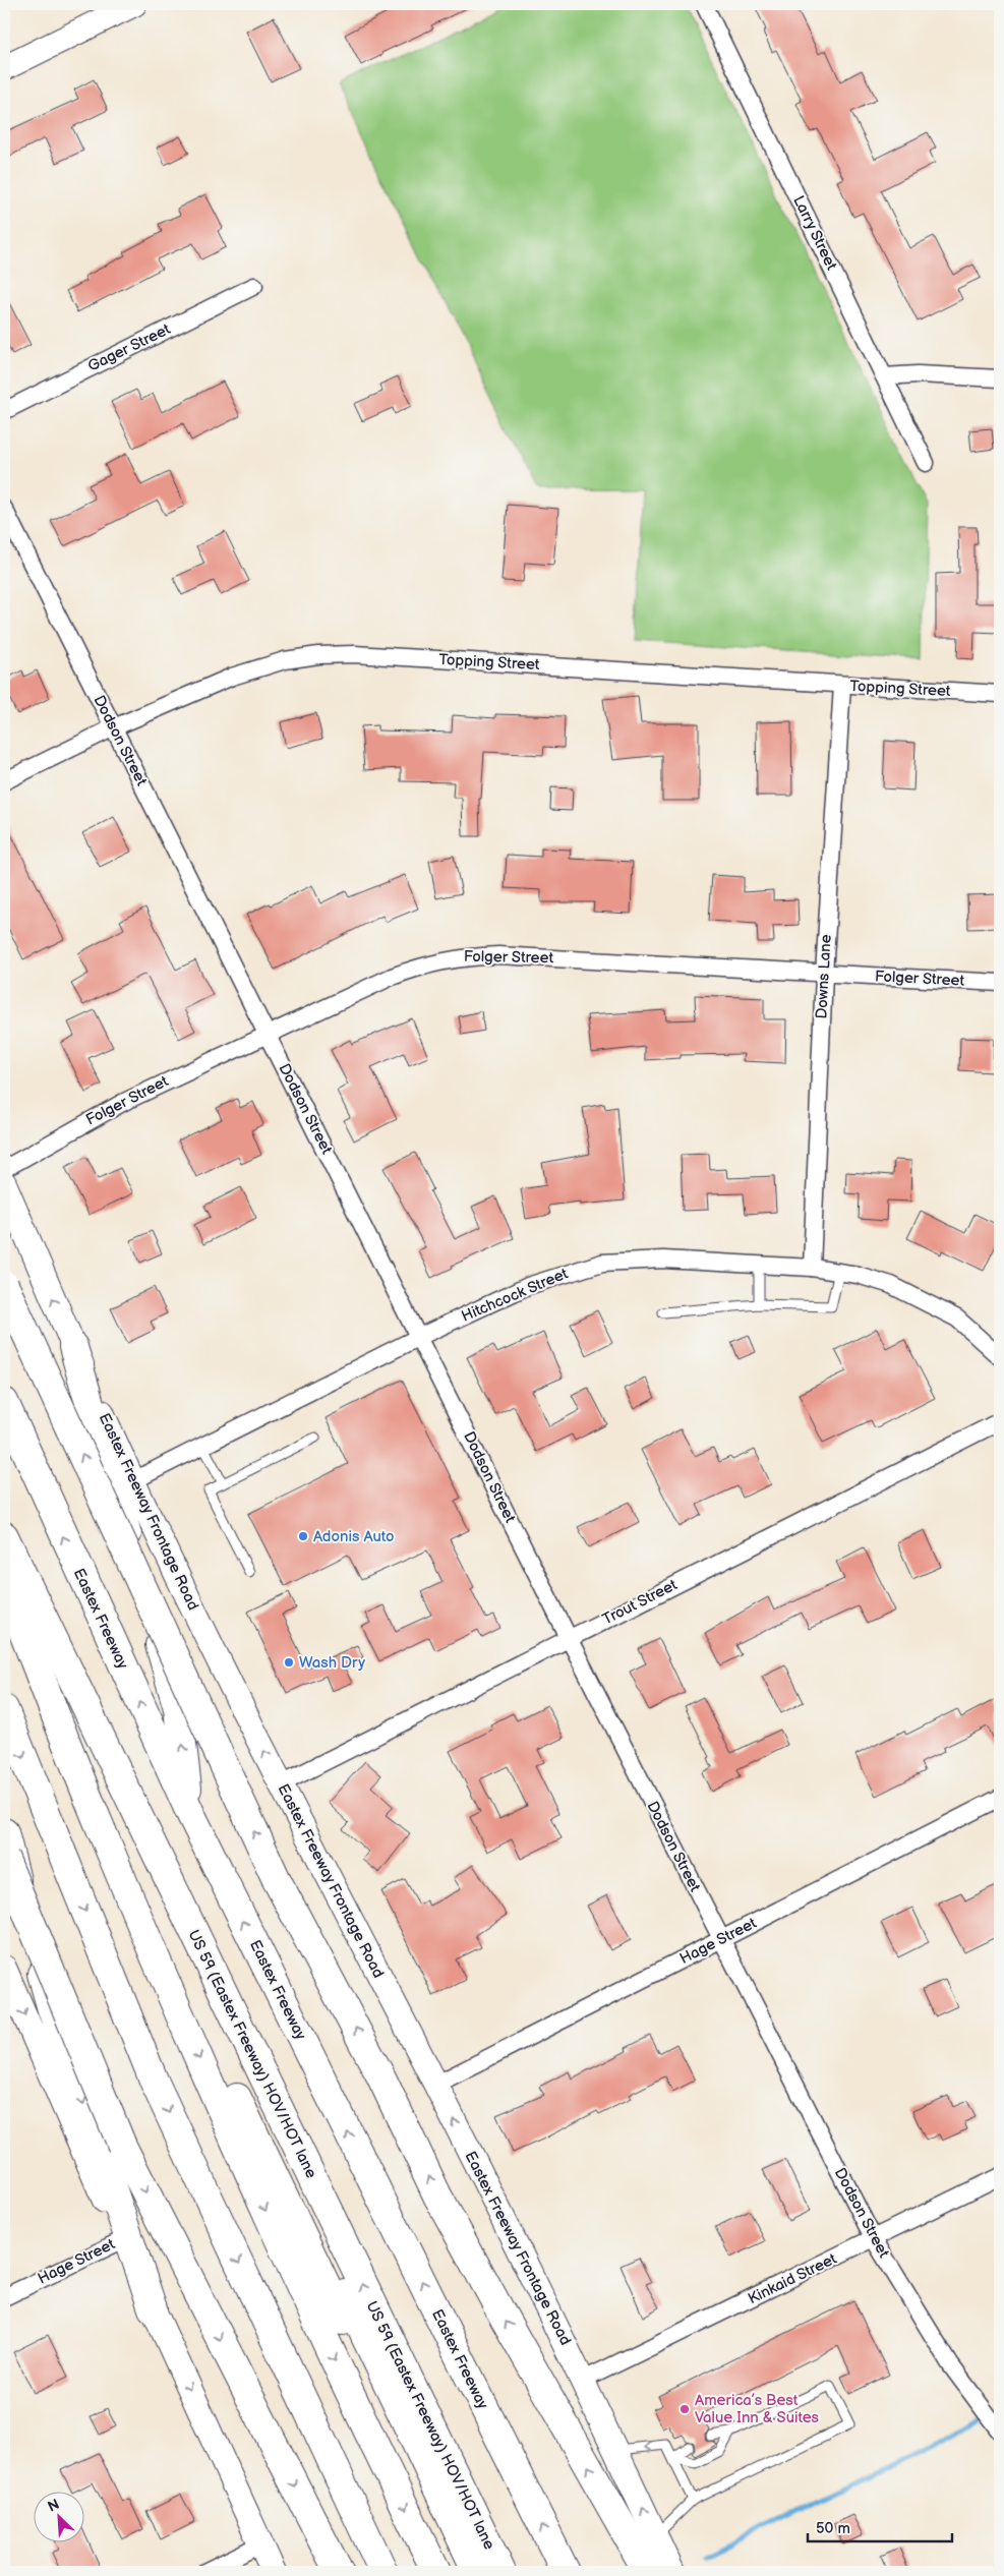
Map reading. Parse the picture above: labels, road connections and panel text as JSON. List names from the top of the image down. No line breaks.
{"streets":{"highway":["Eastex Freeway","US 59 (Eastex Freeway) HOV/HOT lane"],"main road":["Eastex Freeway Frontage Road"],"street":["Larry Street","Gager Street","Topping Street","Dodson Street","Folger Street","Downs Lane","Hitchcock Street","Trout Street","Hage Street","Kinkaid Street"]},"crossings":[["Topping Street","Dodson Street"],["Topping Street","Downs Lane"],["Dodson Street","Folger Street"],["Dodson Street","Hitchcock Street"],["Dodson Street","Trout Street"],["Dodson Street","Hage Street"],["Dodson Street","Kinkaid Street"],["Folger Street","Downs Lane"],["Downs Lane","Hitchcock Street"],["Hitchcock Street","Eastex Freeway Frontage Road"],["Eastex Freeway Frontage Road","Trout Street"],["Eastex Freeway Frontage Road","Hage Street"],["Eastex Freeway Frontage Road","Kinkaid Street"]],"one_way":["Eastex Freeway Frontage Road"],"places":["Adonis Auto","Wash Dry","America’s Best Value Inn & Suites"],"scale_bar":"50 m","north":"top left"}
